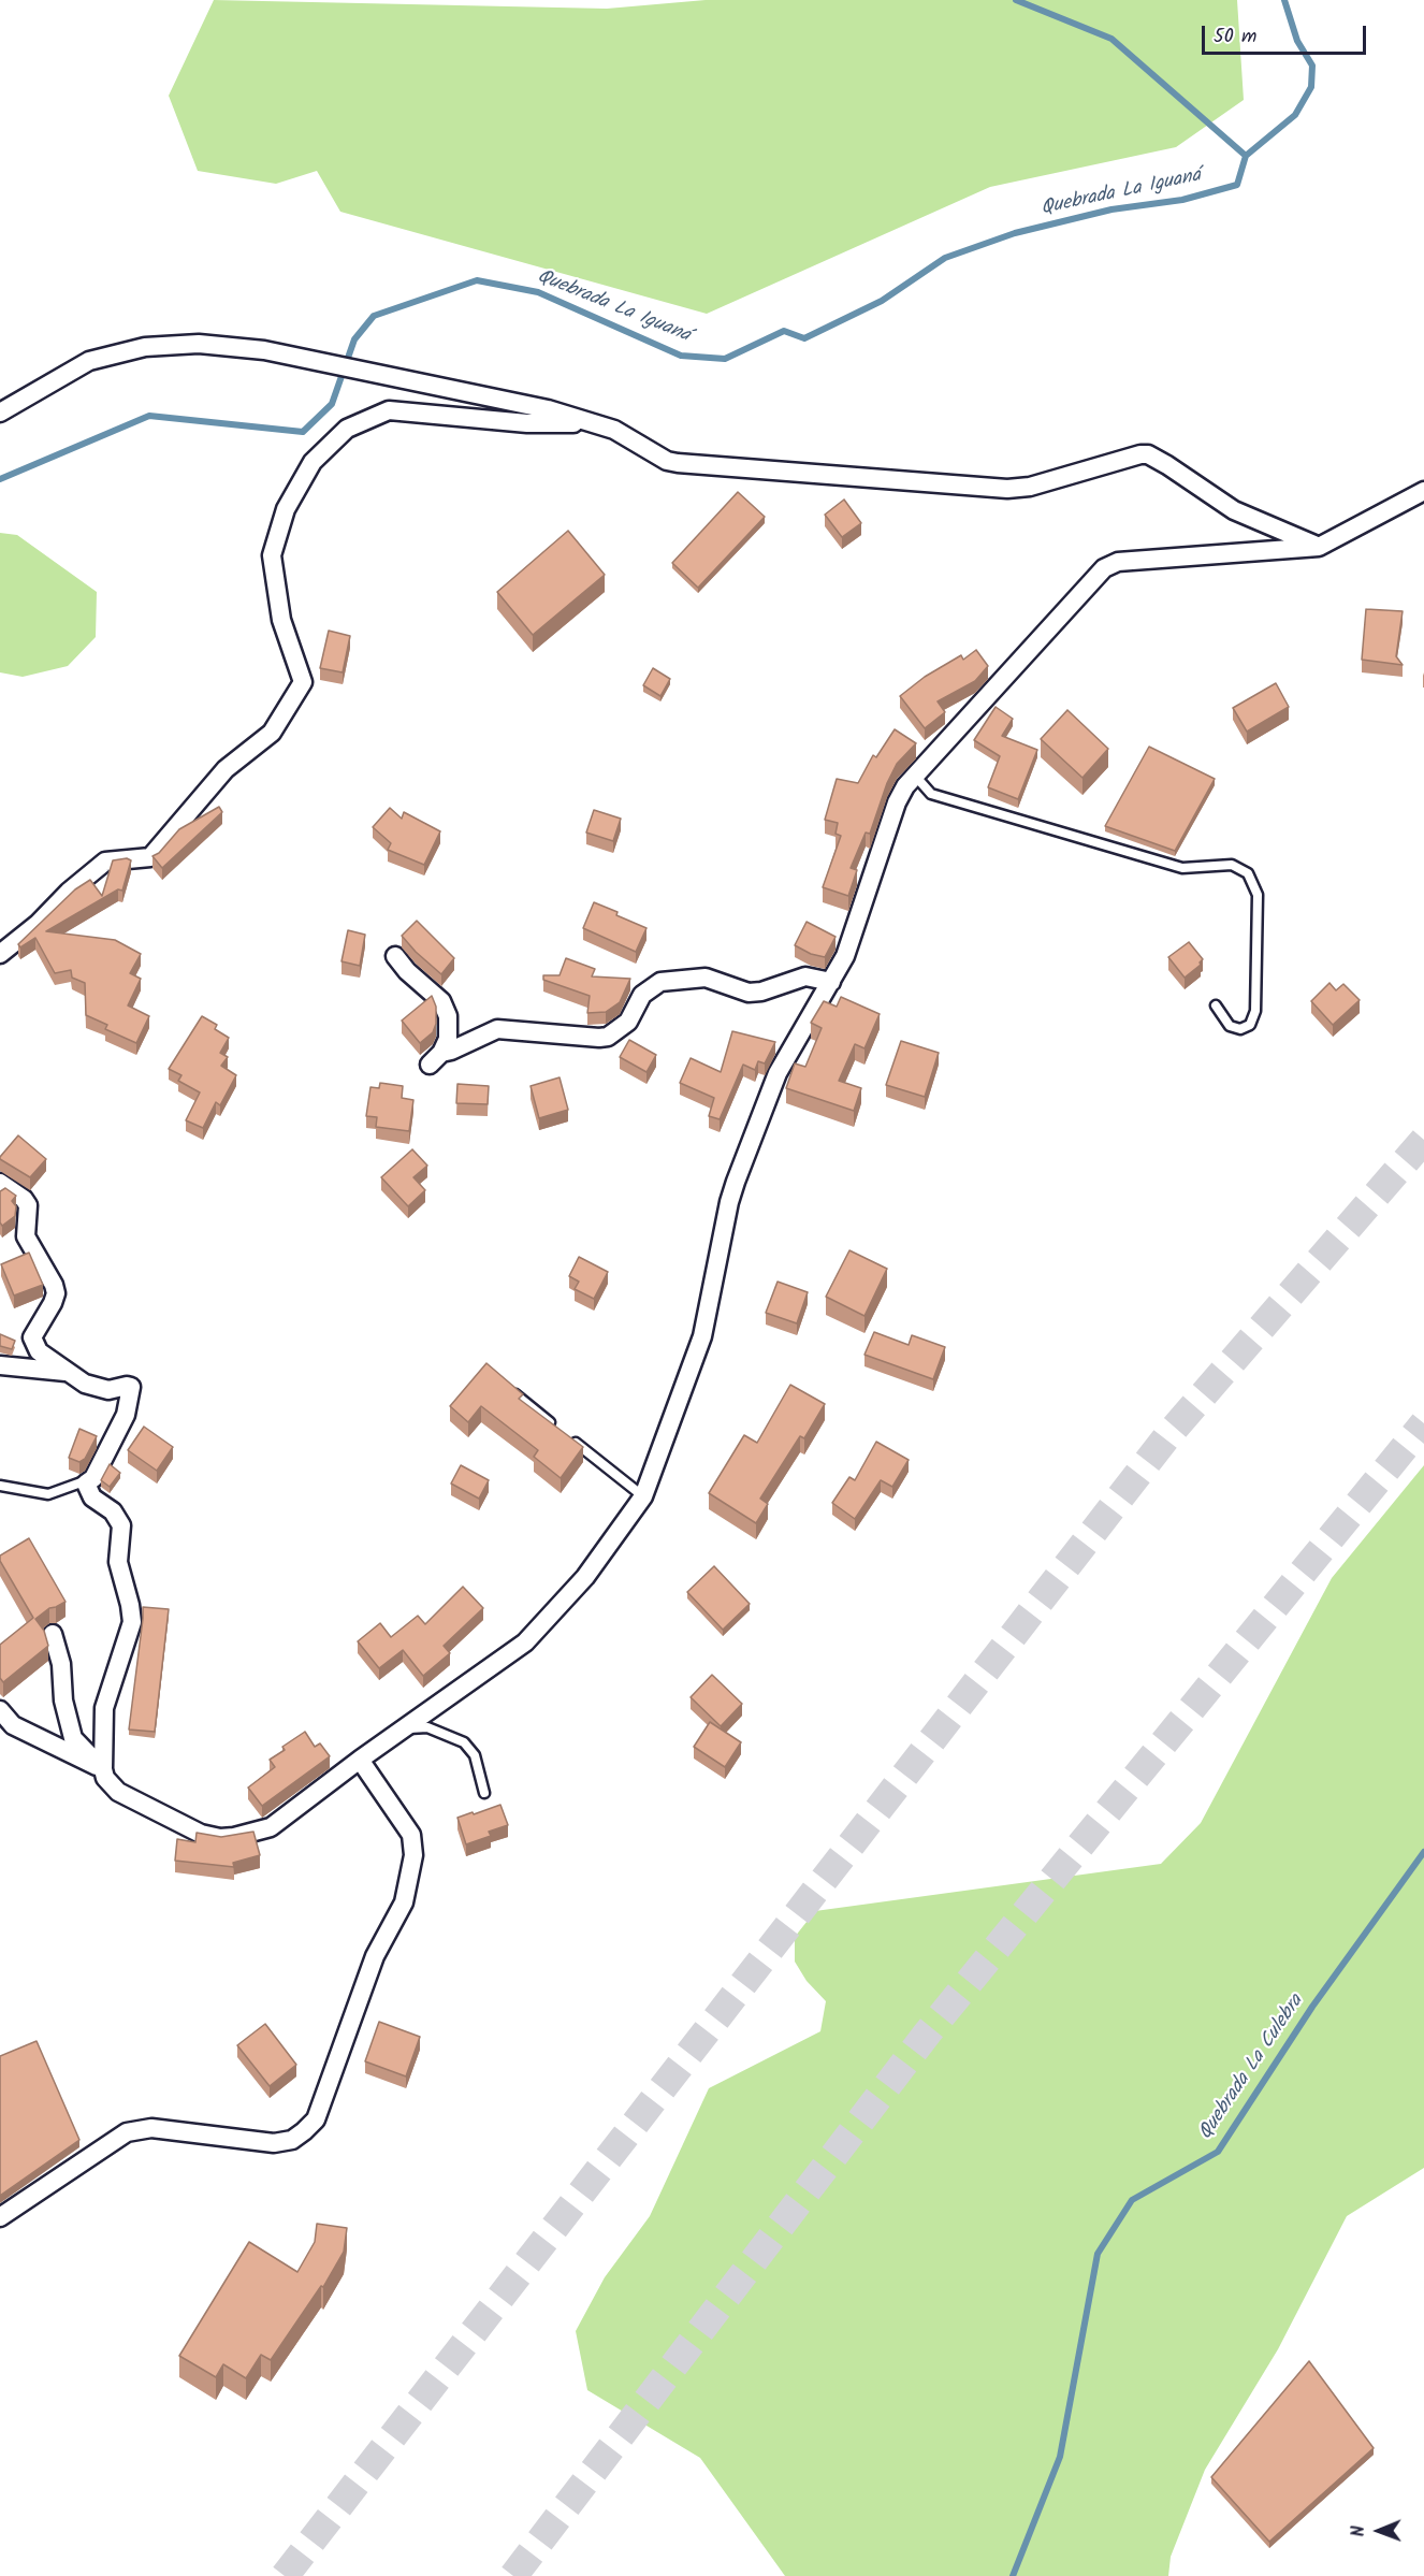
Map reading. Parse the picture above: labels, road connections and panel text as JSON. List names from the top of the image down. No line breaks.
{"water":["Quebrada La Iguaná","Quebrada La Culebra"],"scale_bar":"50 m","north":"left"}
